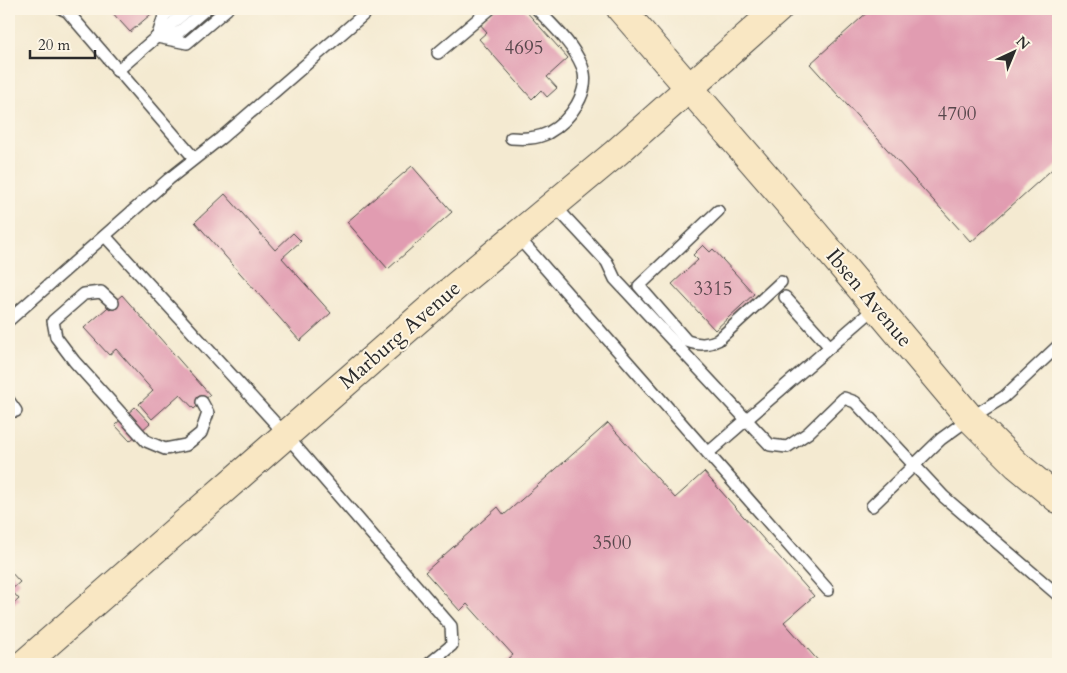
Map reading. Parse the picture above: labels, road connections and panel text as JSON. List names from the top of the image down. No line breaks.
{"streets":{"street":["Ibsen Avenue","Marburg Avenue"]},"crossings":[["Ibsen Avenue","Marburg Avenue"]],"house_numbers":["4695","4700","3315","3500"],"scale_bar":"20 m","north":"top right"}
